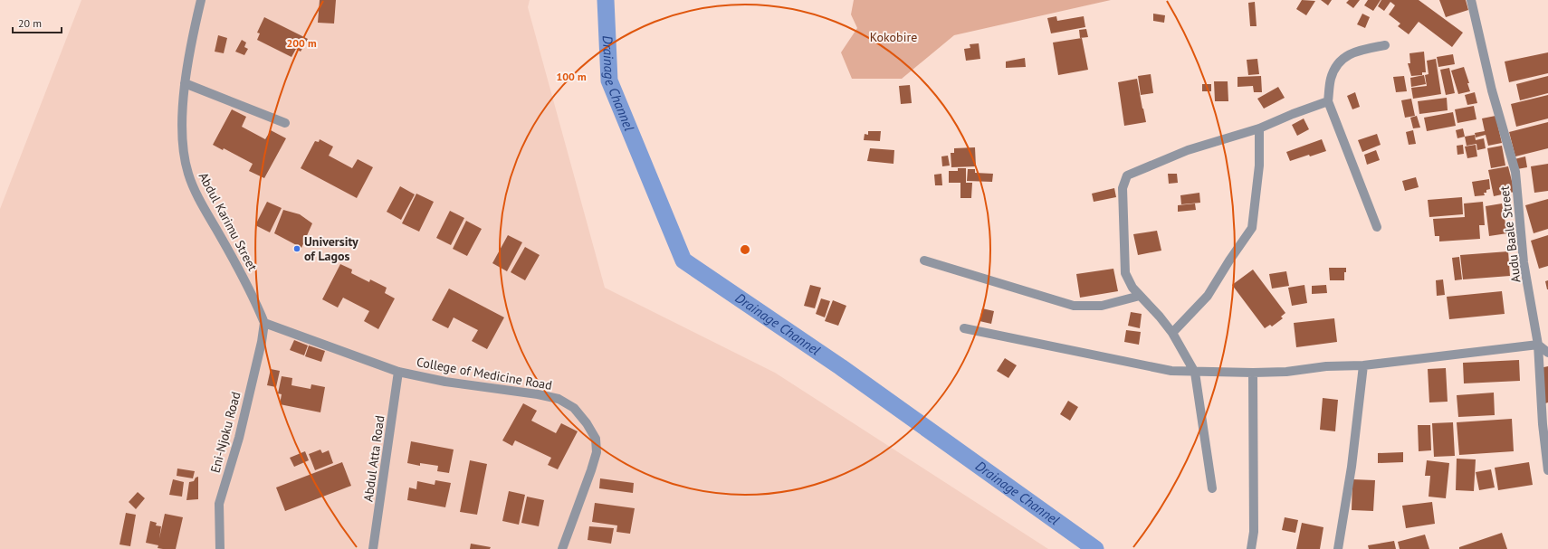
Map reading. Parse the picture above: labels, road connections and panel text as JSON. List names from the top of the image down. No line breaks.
{"streets":{"street":["Abdul Karimu Street","Audu Baale Street","College of Medicine Road","Eni-Njoku Road","Abdul Atta Road"]},"crossings":[["Abdul Karimu Street","College of Medicine Road"],["Abdul Karimu Street","Eni-Njoku Road"],["College of Medicine Road","Eni-Njoku Road"],["College of Medicine Road","Abdul Atta Road"]],"water":["Drainage Channel"],"parks":["Kokobire"],"places":["University of Lagos"],"scale_bar":"20 m","rings":["200 m","100 m"]}
